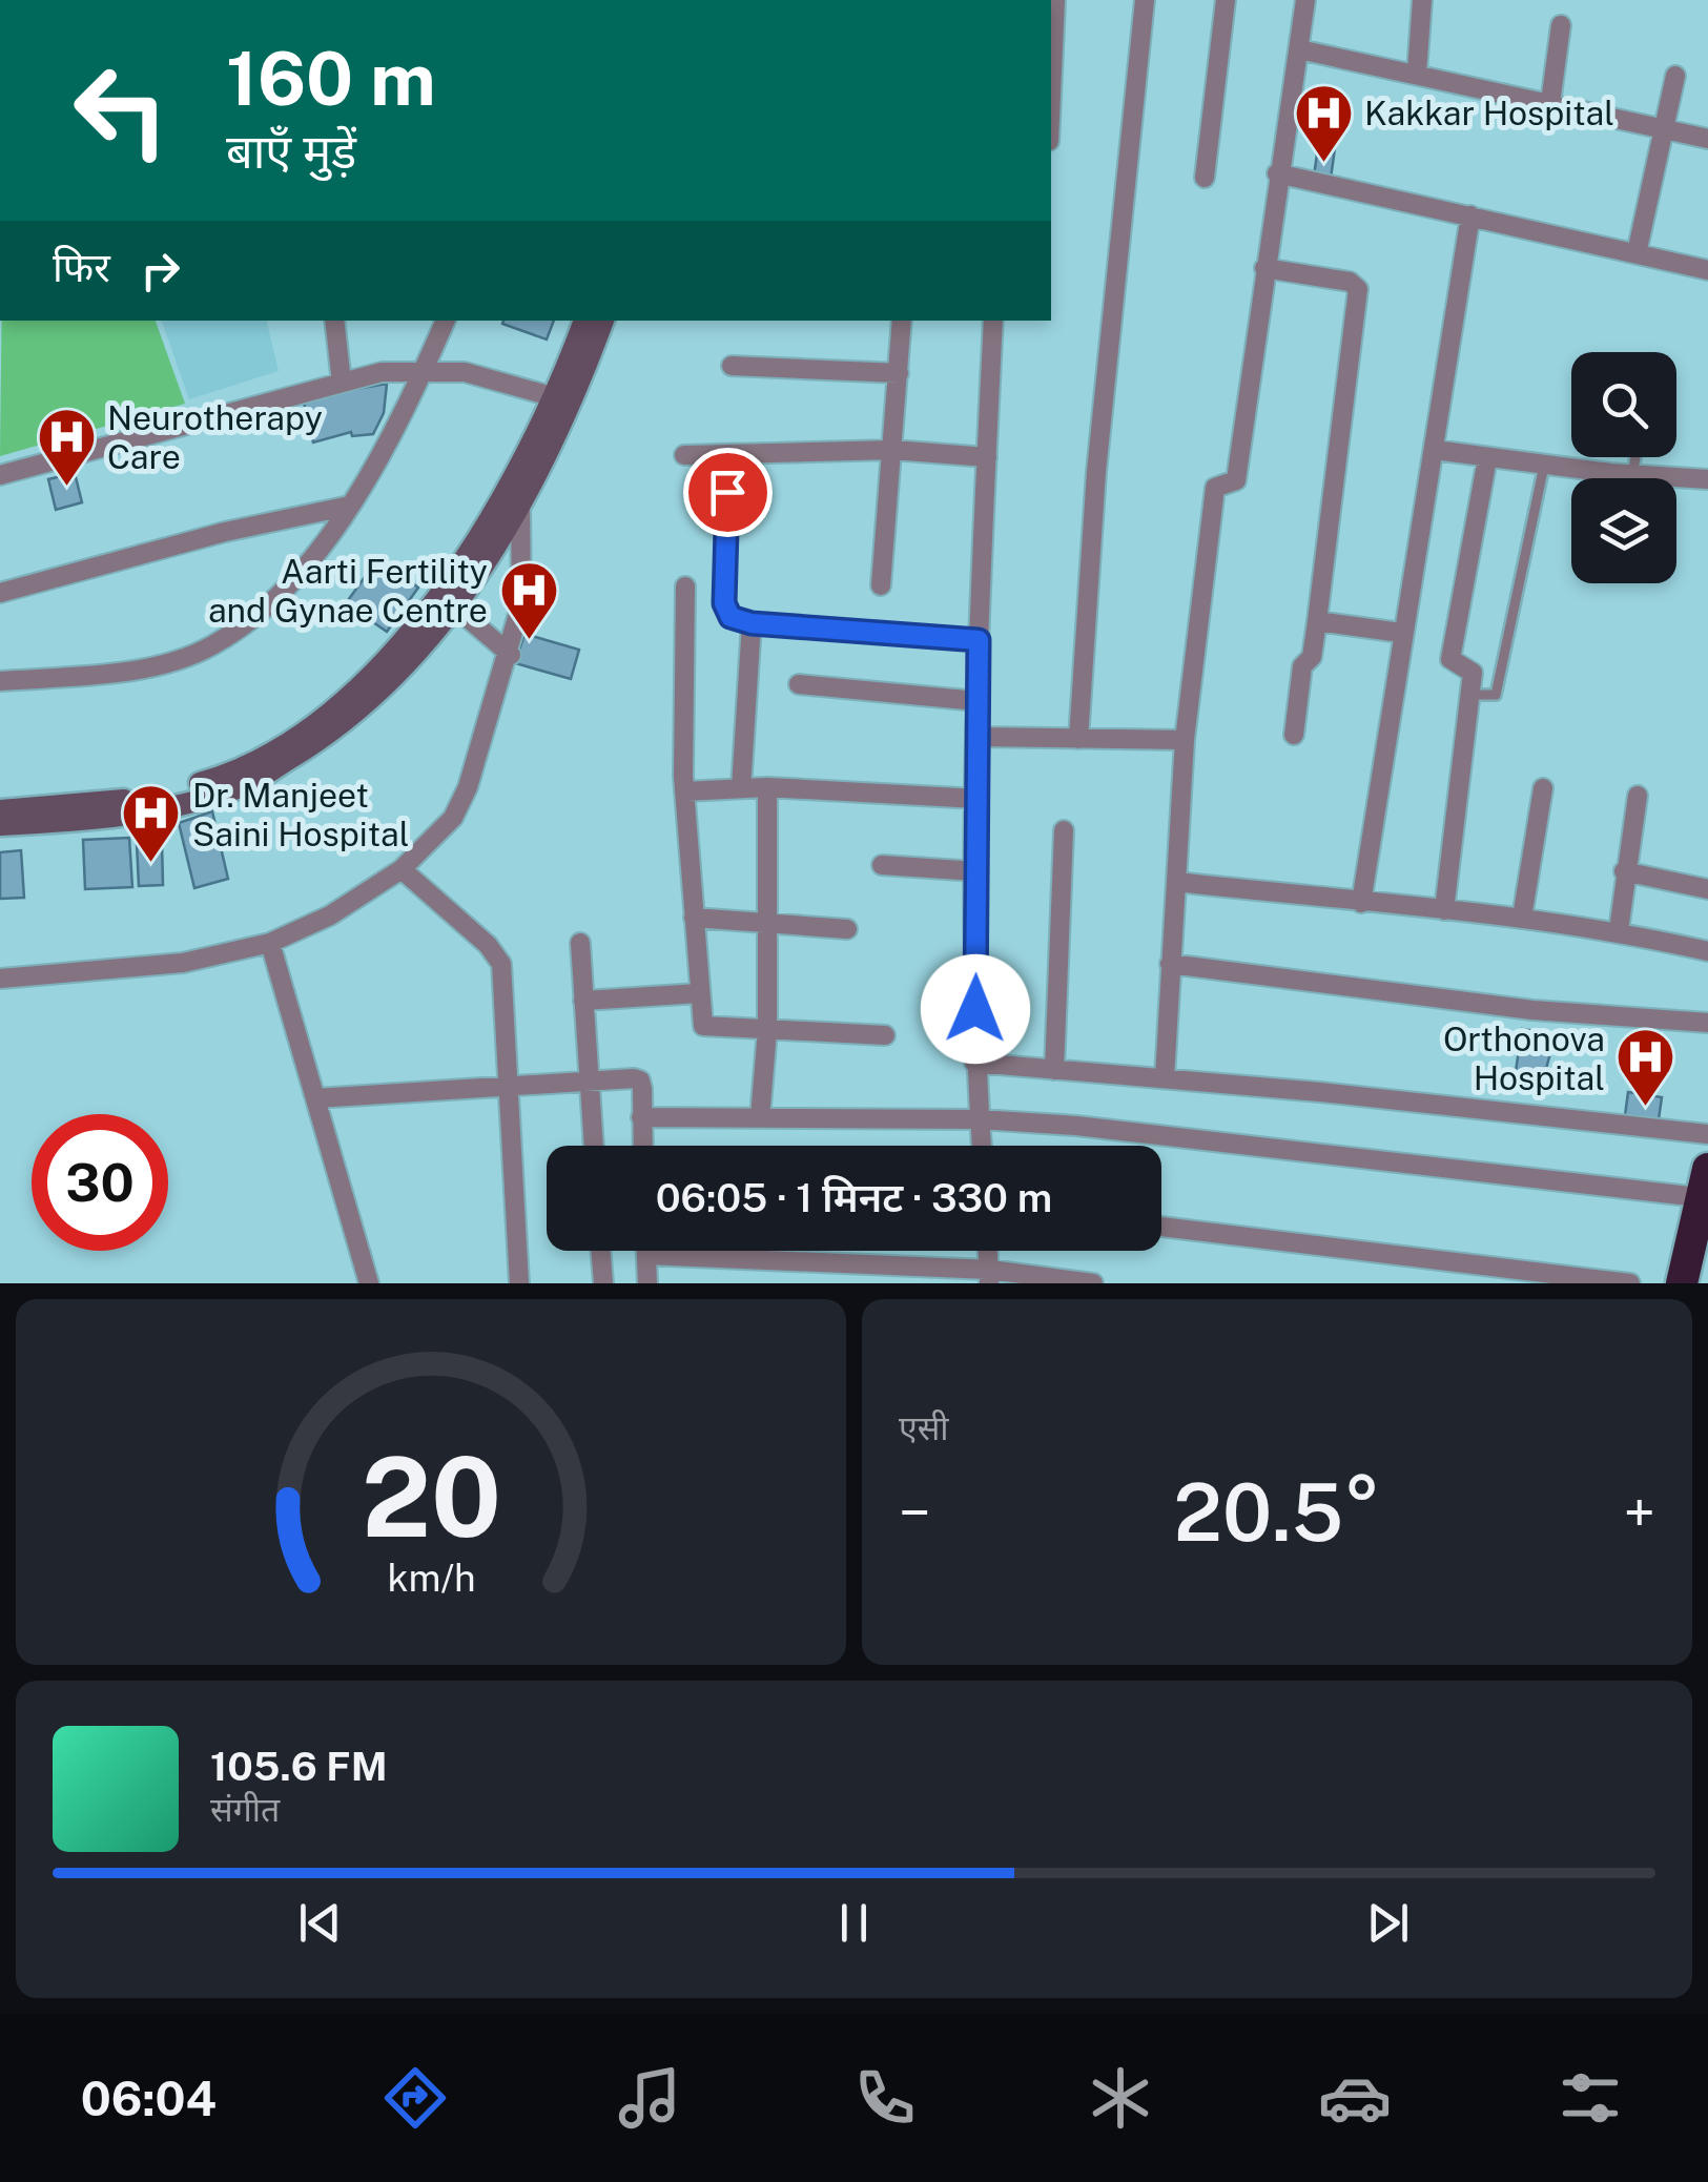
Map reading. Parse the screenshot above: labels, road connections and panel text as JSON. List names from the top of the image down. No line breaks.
{"places":{"hospital":["Kakkar Hospital","Neurotherapy Care","Aarti Fertility and Gynae Centre","Dr. Manjeet Saini Hospital","Orthonova Hospital"]},"page":{"turn":["160 m","बाएँ मुड़ें"],"then":"फिर","limit":"30","trip":"06:05 · 1 मिनट · 330 m","tile":"एसी","heat":["−","20.5°","+"],"song":["105.6 FM","संगीत"],"tabs":"06:04","gauge":["20","km/h"]}}
